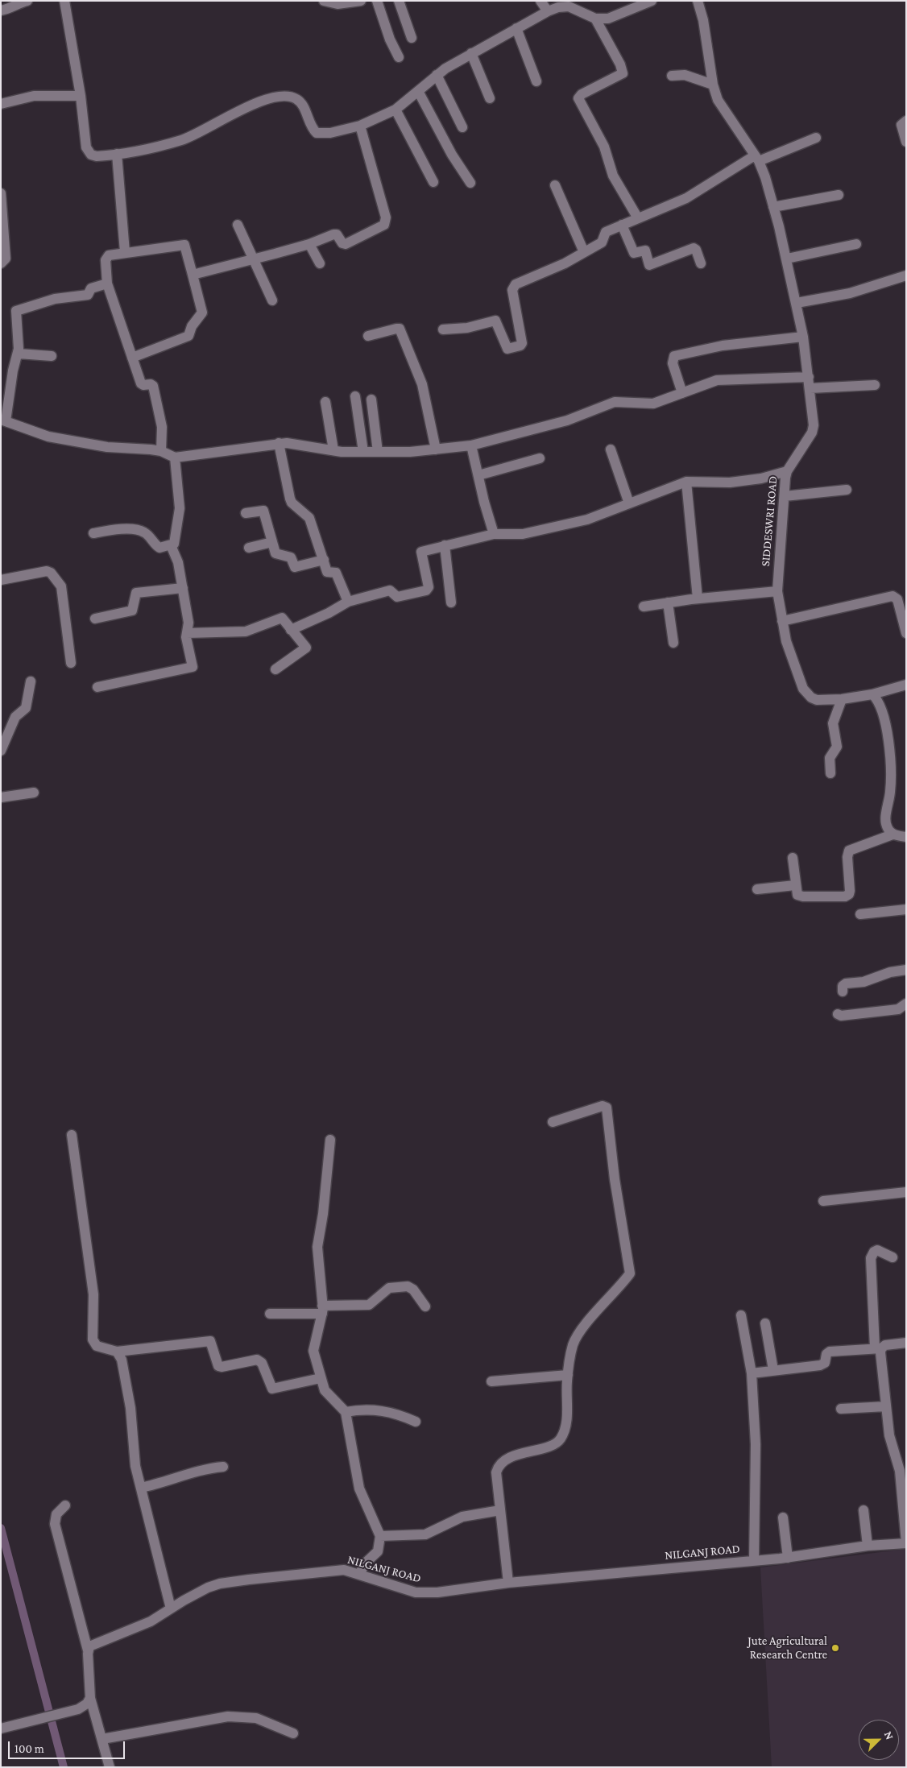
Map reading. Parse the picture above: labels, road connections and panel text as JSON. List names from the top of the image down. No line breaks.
{"streets":{"street":["SIDDESWRI ROAD","NILGANJ ROAD"]},"places":["Jute Agricultural Research Centre"],"scale_bar":"100 m","north":"top right"}
